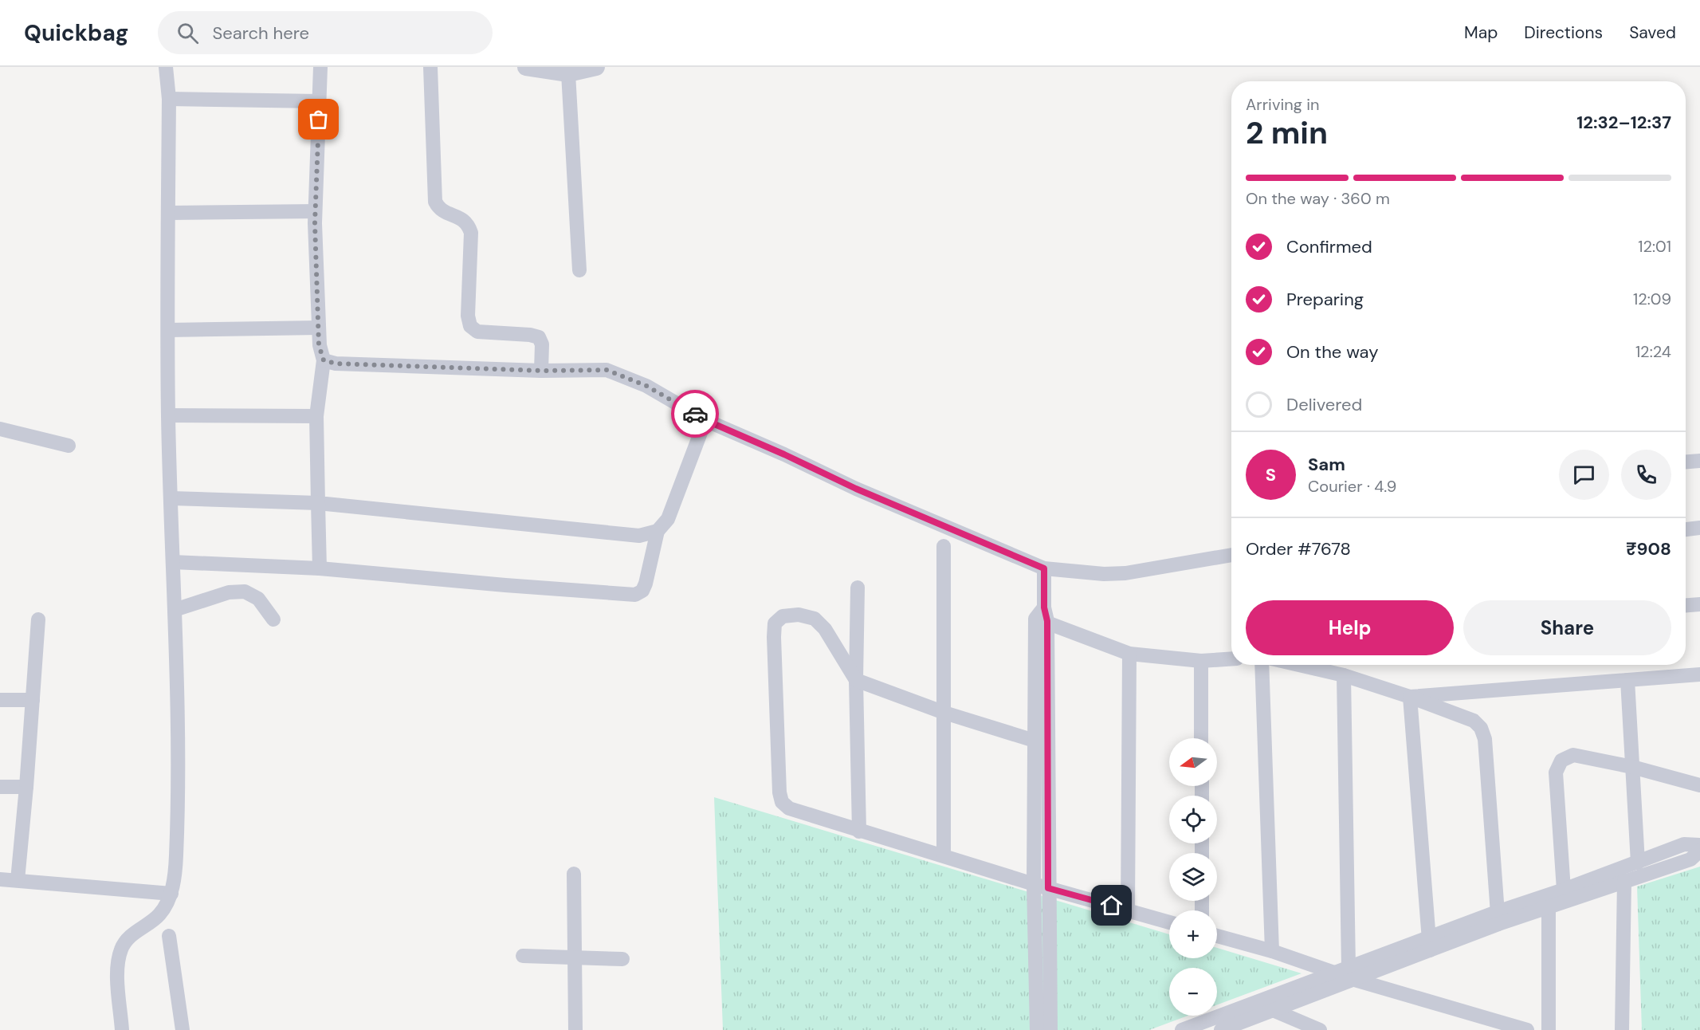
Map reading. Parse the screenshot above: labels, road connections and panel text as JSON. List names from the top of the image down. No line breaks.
{"north":"left","page":{"header":"Quickbag","search":"Search here","nav":["Map","Directions","Saved"],"heading":["2 min","Arriving in","12:32–12:37"],"panel":["Sam","Courier · 4.9","Order #7678","₹908"],"bar":"On the way · 360 m","list":[["Confirmed","12:01"],["Preparing","12:09"],["On the way","12:24"],"Delivered"],"round":"S","buttons":["Help","Share"],"map_buttons":["+","−"]}}
